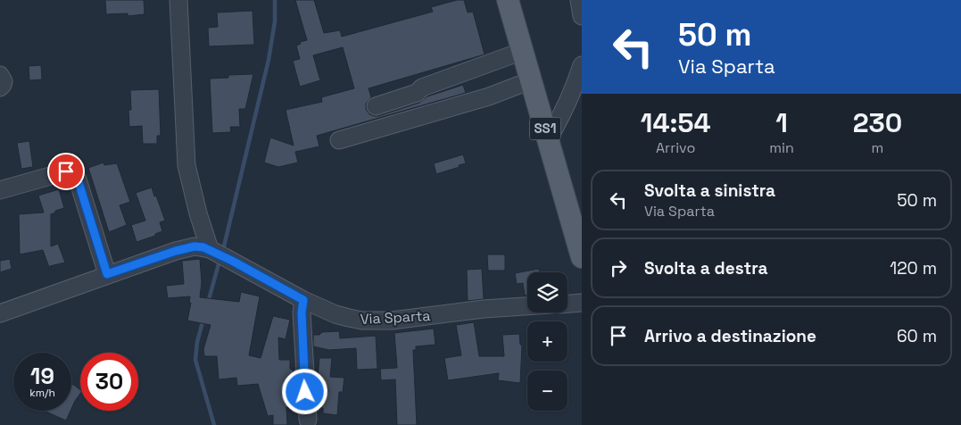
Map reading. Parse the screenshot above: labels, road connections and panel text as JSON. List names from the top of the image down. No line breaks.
{"streets":{"main road":["SS1"],"street":["Via Sparta"]},"page":{"turn":["50 m","Via Sparta"],"eta":["14:54","Arrivo","1","min","230","m"],"list":[{"name":"Svolta a sinistra","note":"Via Sparta","value":"50 m"},{"name":"Svolta a destra","value":"120 m"},{"name":"Arrivo a destinazione","value":"60 m"}],"map_buttons":["+","−"],"speed":"19 km/h","limit":"30"}}
